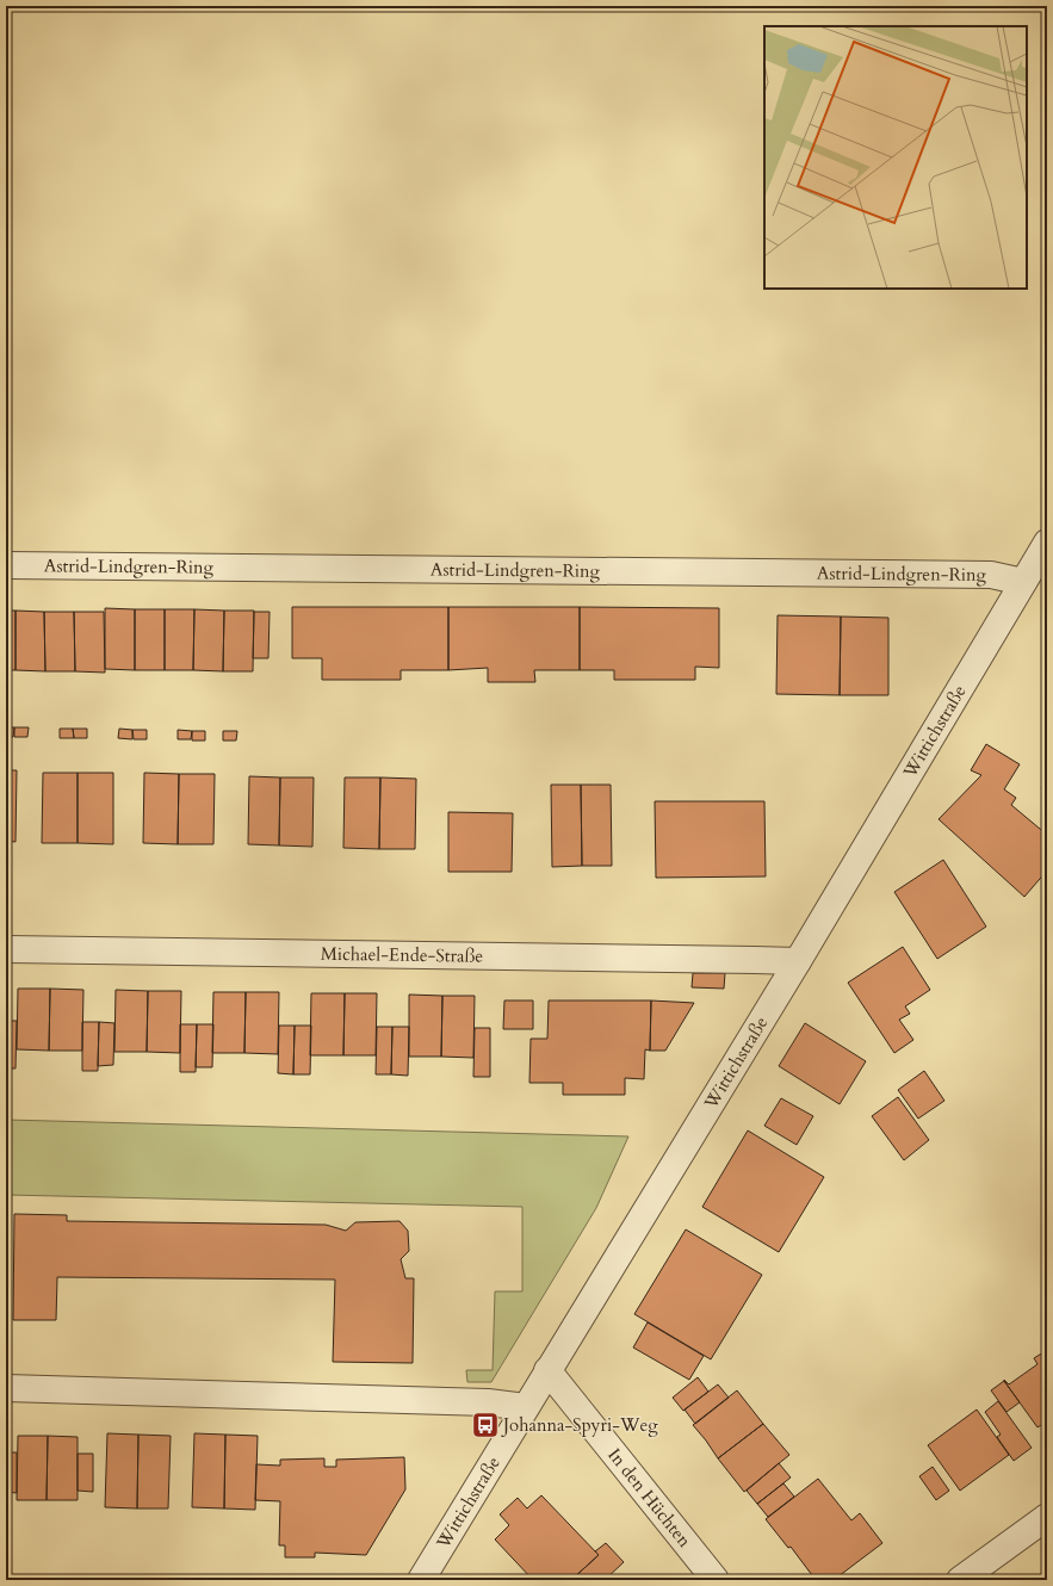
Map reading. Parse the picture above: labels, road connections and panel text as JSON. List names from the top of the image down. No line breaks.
{"streets":{"street":["Astrid-Lindgren-Ring","Wittichstraße","Michael-Ende-Straße","In den Hüchten"]},"crossings":[["Astrid-Lindgren-Ring","Wittichstraße"],["Wittichstraße","Michael-Ende-Straße"],["Wittichstraße","In den Hüchten"]],"places":{"bus stop":["Johanna-Spyri-Weg"]}}
